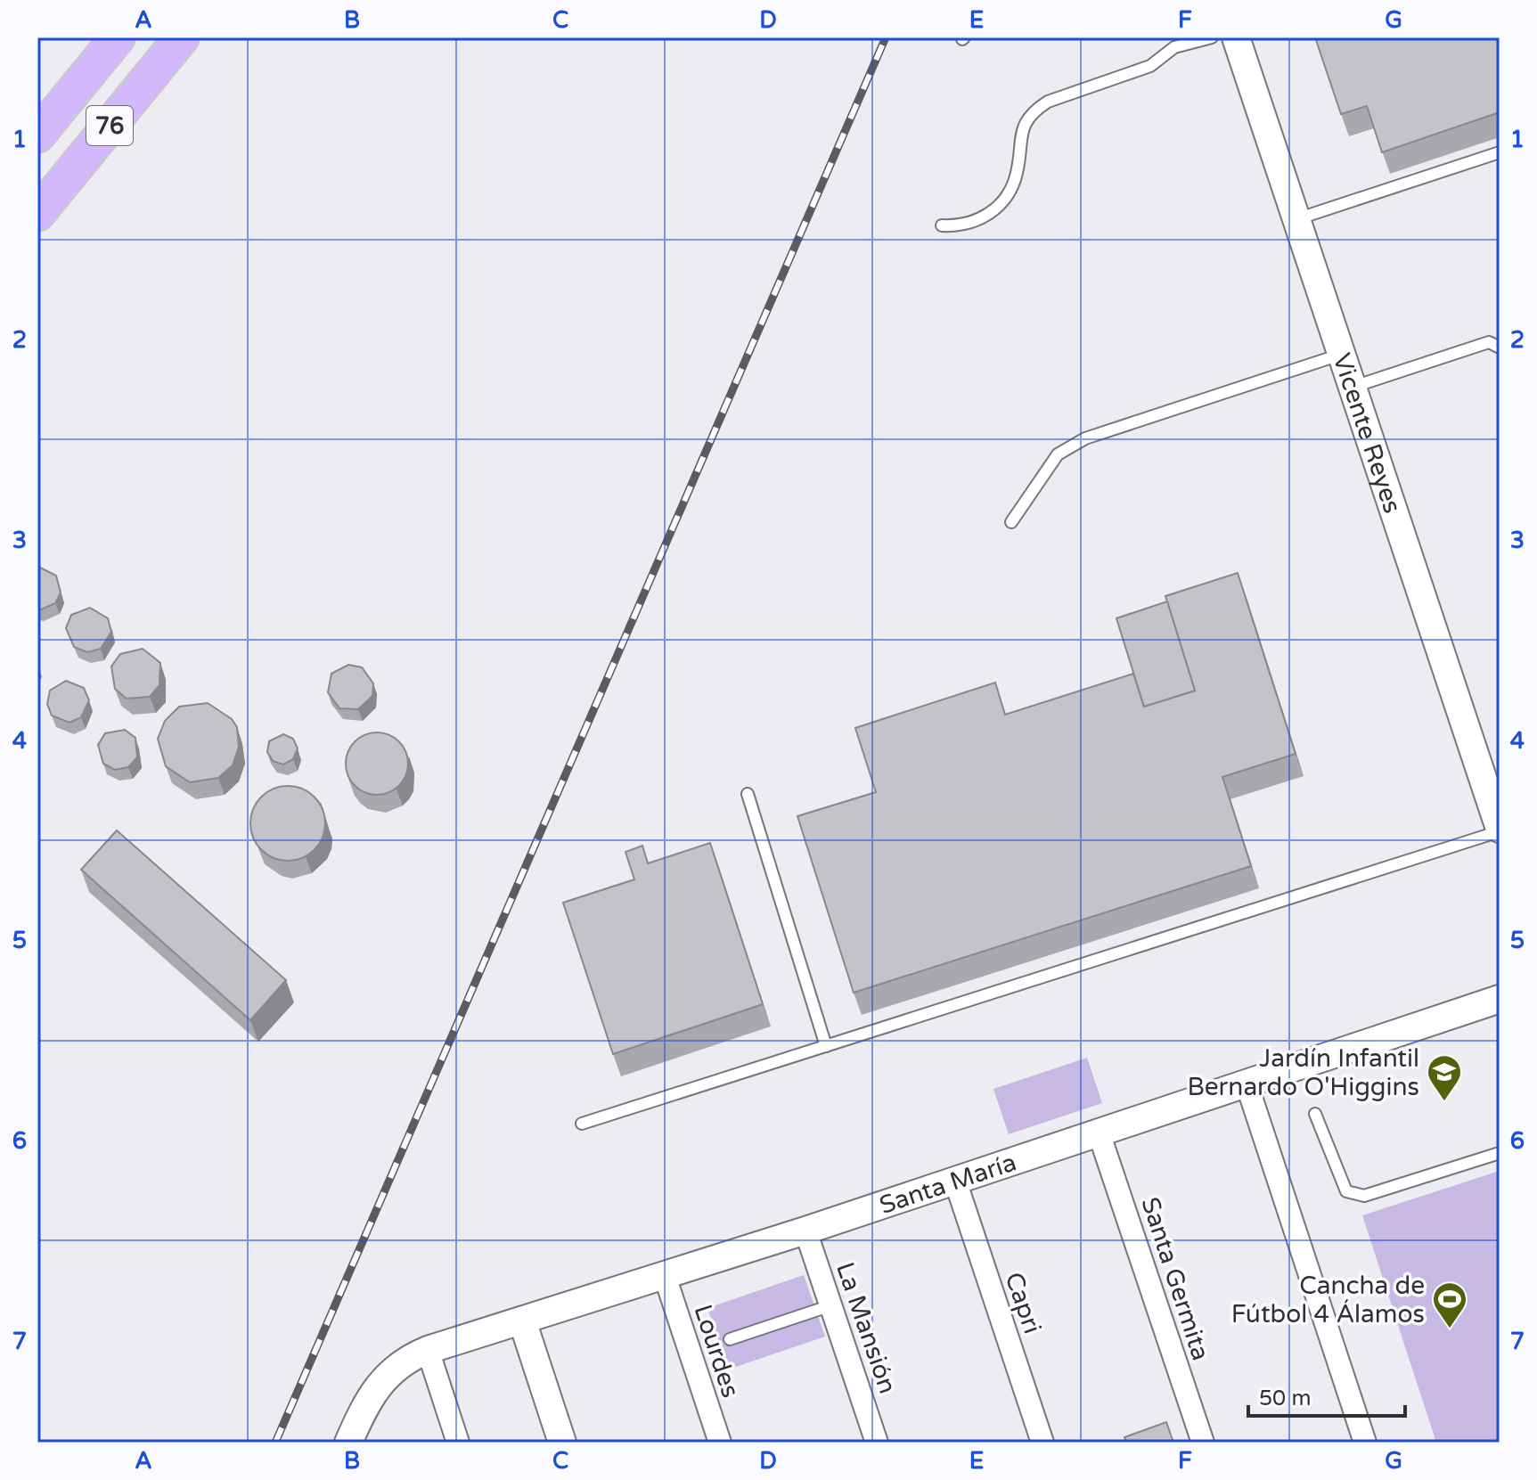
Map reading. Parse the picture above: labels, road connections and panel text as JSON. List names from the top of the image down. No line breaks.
{"streets":{"main road":["76"],"street":["Vicente Reyes","Santa María","Santa Germita","Capri","La Mansión","Lourdes"]},"crossings":[["Santa María","Santa Germita"],["Santa María","Capri"],["Santa María","La Mansión"],["Santa María","Lourdes"]],"places":{"school or university":["Jardín Infantil Bernardo O'Higgins"],"sports":["Cancha de Fútbol 4 Álamos"]},"scale_bar":"50 m","grid":{"columns":["A","B","C","D","E","F","G"],"rows":["1","2","3","4","5","6","7"]}}
